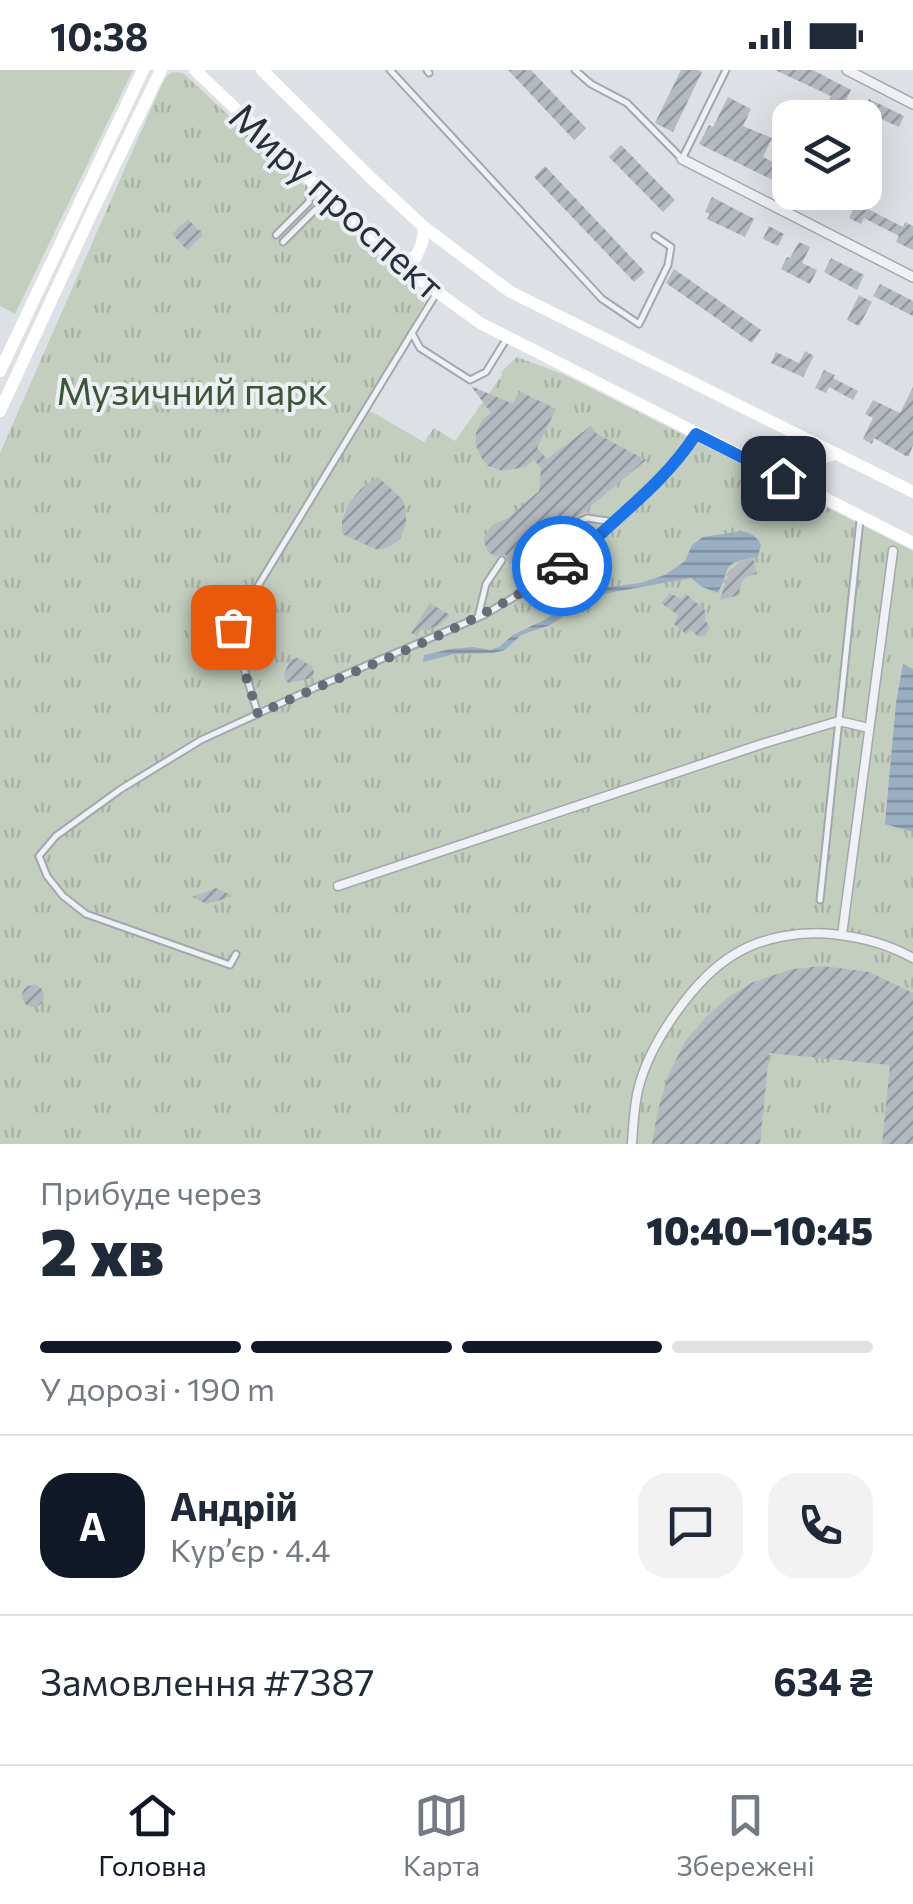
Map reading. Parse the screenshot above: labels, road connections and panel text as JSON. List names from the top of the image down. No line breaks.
{"streets":{"main road":["Миру проспект"]},"parks":["Музичний парк"],"page":{"status":"10:38","heading":["2 хв","Прибуде через","10:40–10:45"],"panel":["Андрій","Кур’єр · 4.4","Замовлення #7387","634 ₴"],"bar":"У дорозі · 190 m","round":"А","tabs":["Головна","Карта","Збережені"]}}
